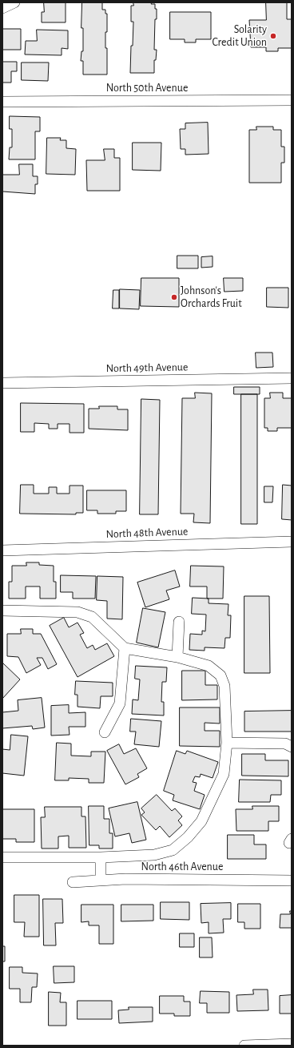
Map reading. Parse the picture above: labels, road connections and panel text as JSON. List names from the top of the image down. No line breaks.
{"streets":{"street":["North 50th Avenue","North 49th Avenue","North 48th Avenue","North 46th Avenue"]},"places":["Solarity Credit Union","Johnson's Orchards Fruit"]}
